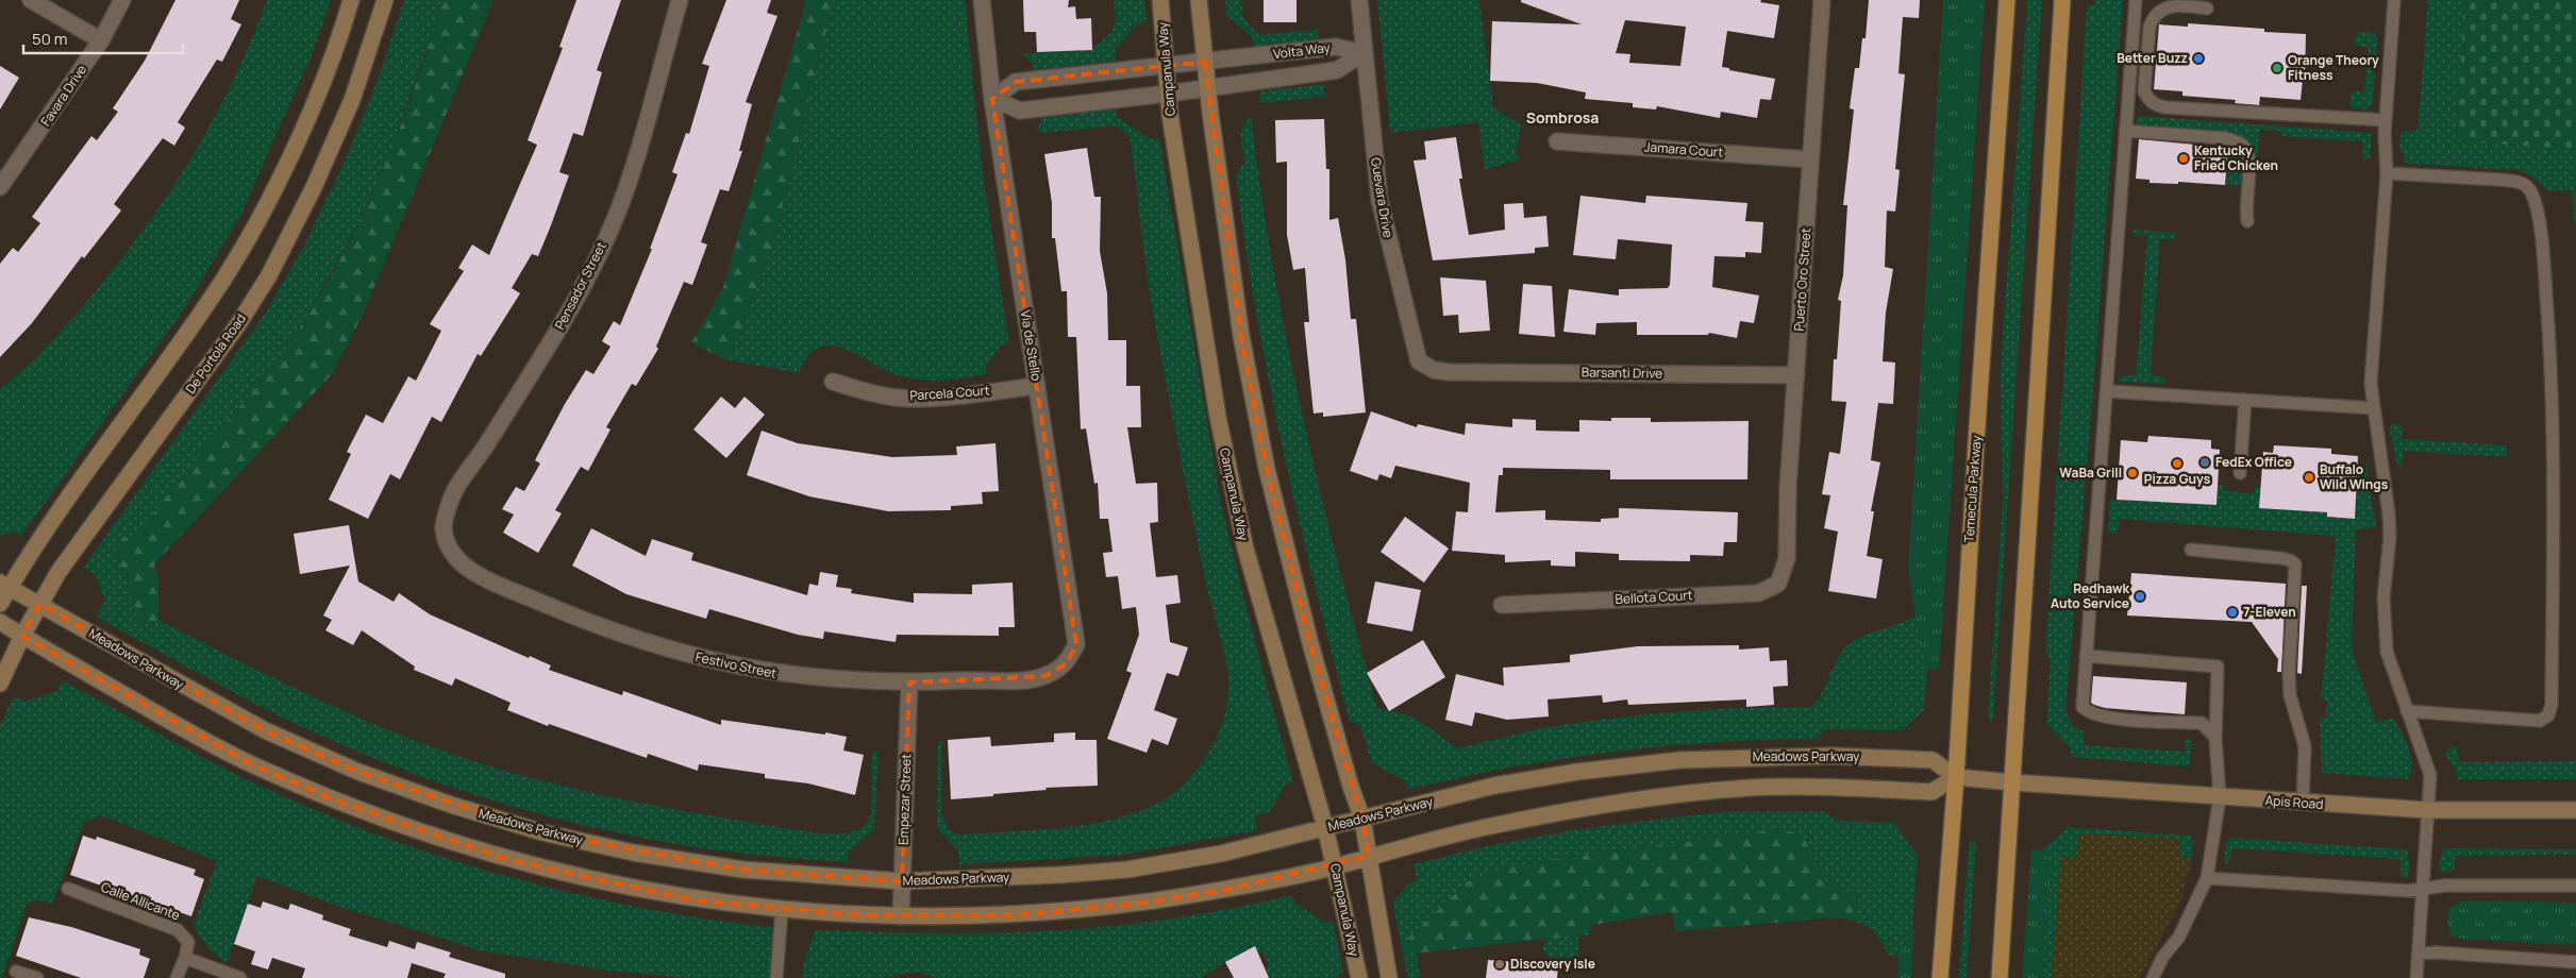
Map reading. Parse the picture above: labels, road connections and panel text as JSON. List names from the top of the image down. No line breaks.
{"streets":{"main road":["Campanula Way","De Portola Road","Temecula Parkway","Meadows Parkway","Apis Road"],"street":["Volta Way","Favara Drive","Jamara Court","Guevara Drive","Puerto Oro Street","Pensador Street","Via de Stello","Barsanti Drive","Parcela Court","Bellota Court","Festivo Street","Empezar Street"],"lane":["Calle Allicante"]},"crossings":[["Volta Way","Campanula Way"],["Volta Way","Guevara Drive"],["Volta Way","Via de Stello"],["Campanula Way","Meadows Parkway"],["Jamara Court","Puerto Oro Street"],["Guevara Drive","Barsanti Drive"],["Puerto Oro Street","Barsanti Drive"],["Puerto Oro Street","Bellota Court"],["Pensador Street","Festivo Street"],["Via de Stello","Parcela Court"],["Via de Stello","Festivo Street"],["De Portola Road","Meadows Parkway"],["Temecula Parkway","Meadows Parkway"],["Meadows Parkway","Empezar Street"],["Festivo Street","Empezar Street"]],"districts":["Sombrosa"],"places":["Better Buzz","Orange Theory Fitness","Kentucky Fried Chicken","FedEx Office","Pizza Guys","WaBa Grill","Buffalo Wild Wings","Redhawk Auto Service","7-Eleven","Discovery Isle"],"scale_bar":"50 m"}
